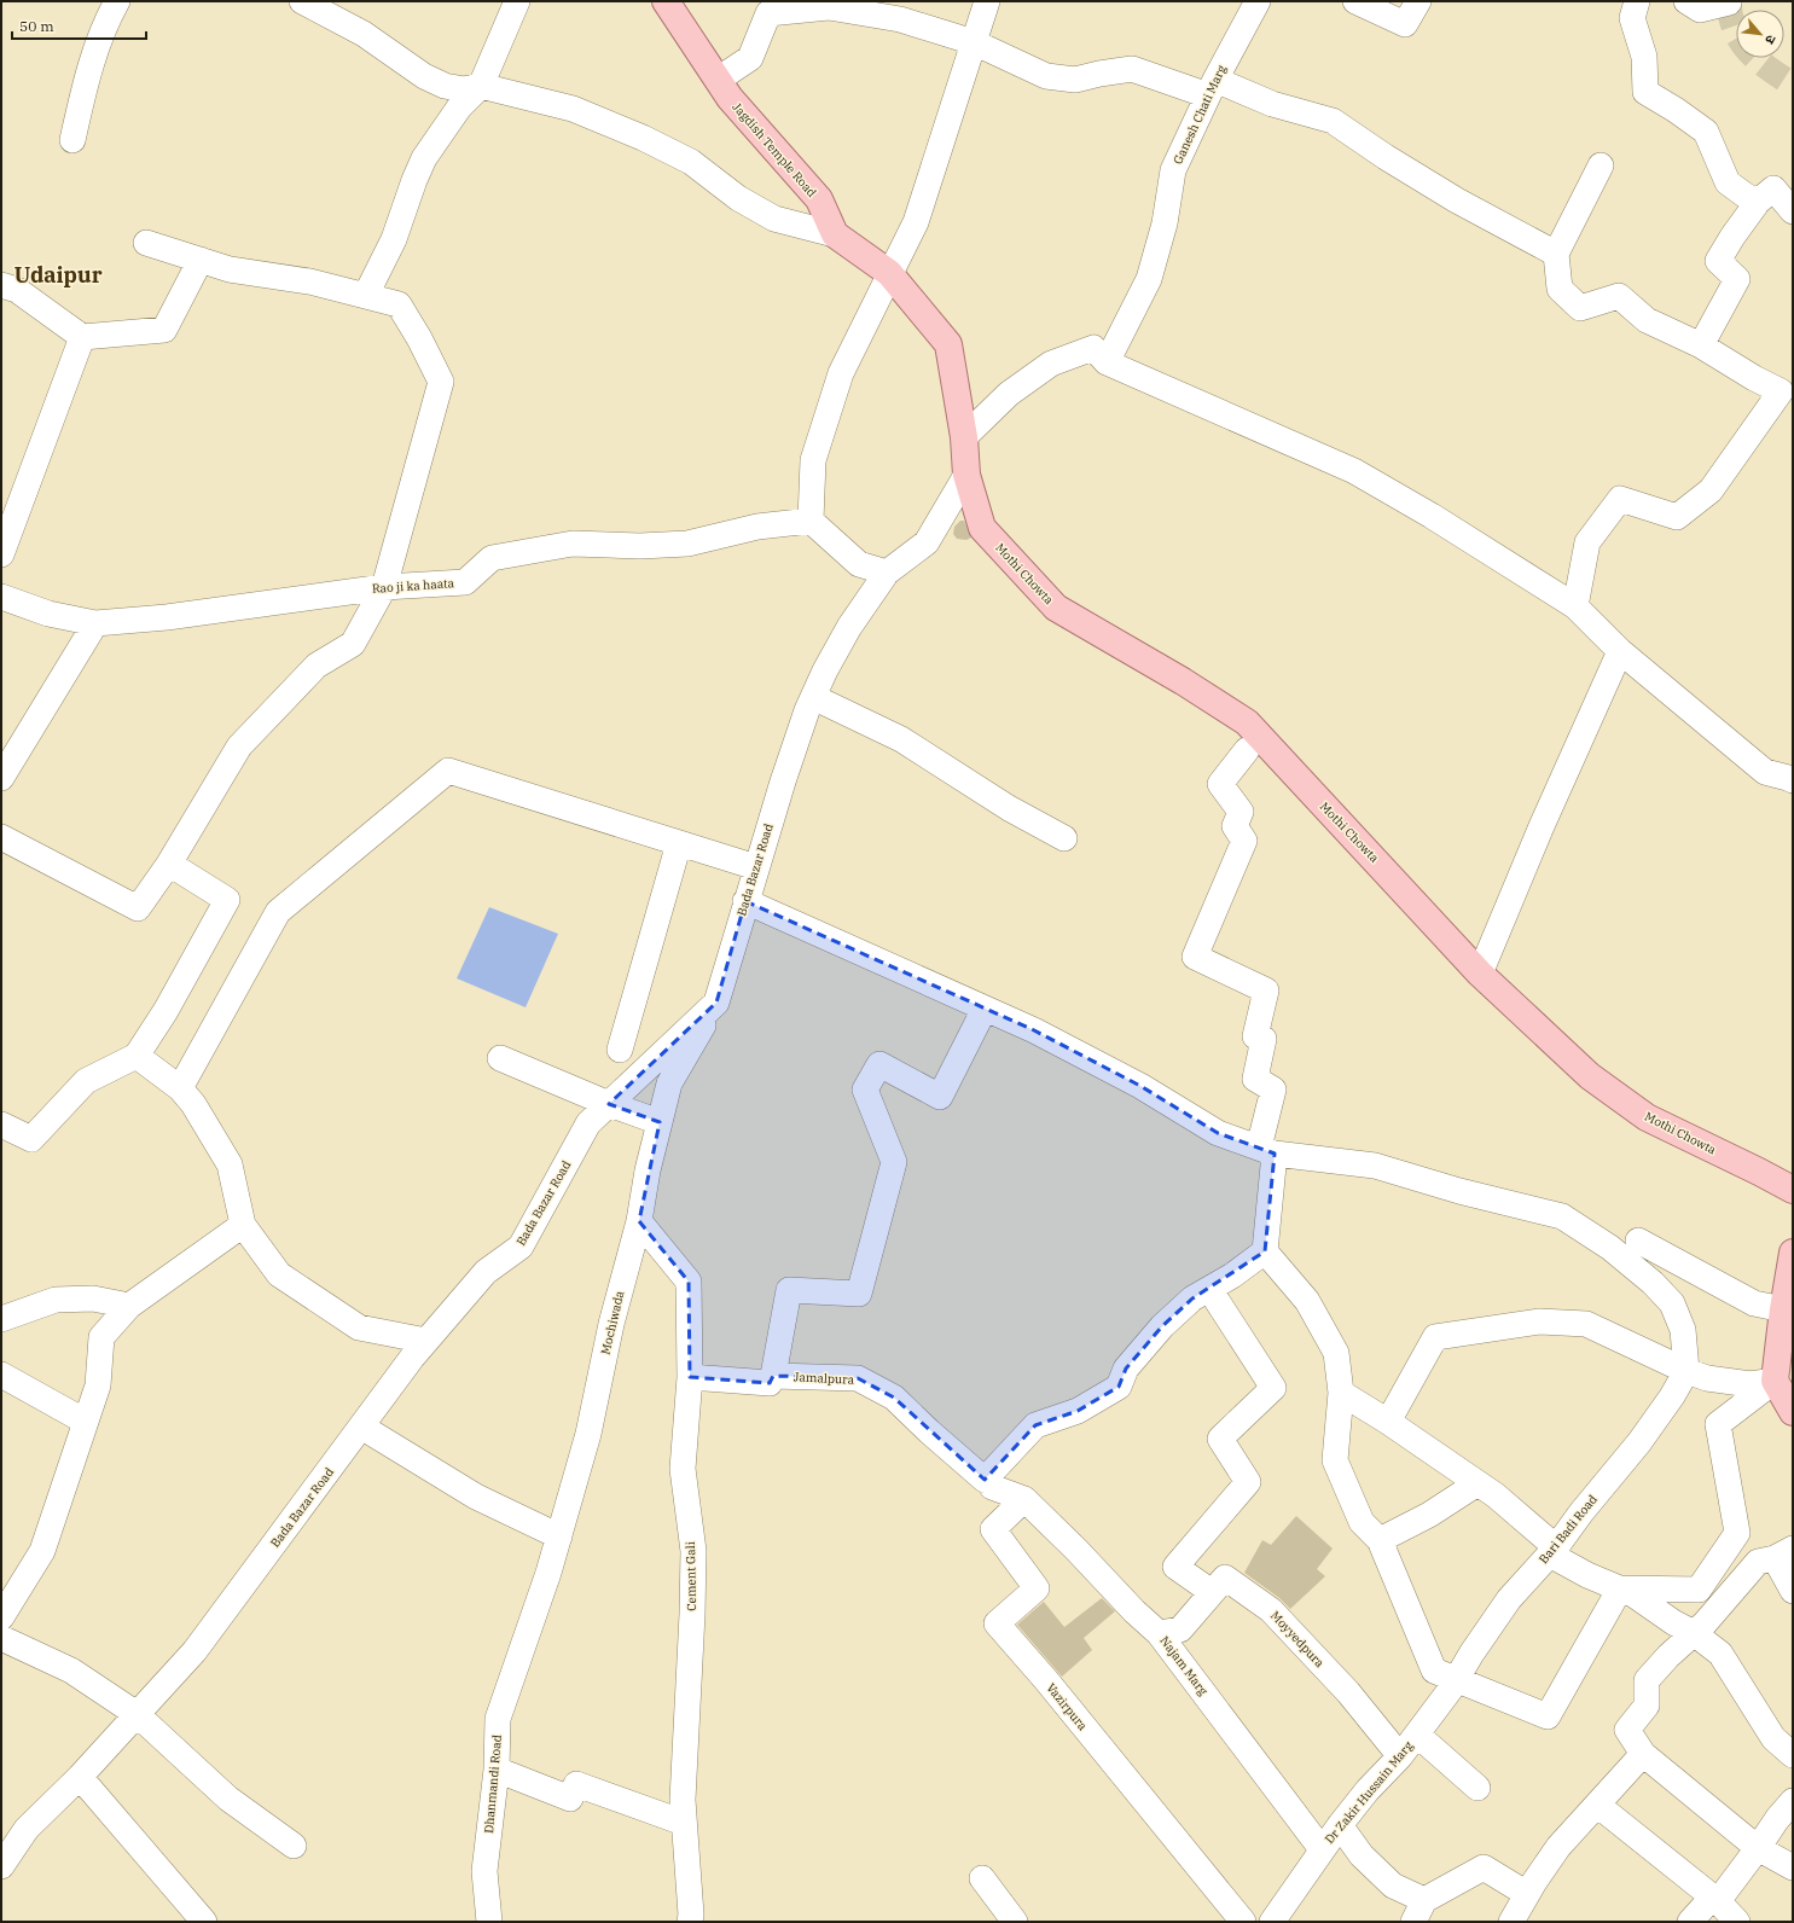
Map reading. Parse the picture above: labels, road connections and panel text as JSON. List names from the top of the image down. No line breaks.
{"streets":{"main road":["Jagdish Temple Road","Mothi Chowta"],"street":["Ganesh Chati Marg","Rao ji ka haata","Bada Bazar Road","Mochiwada","Jamalpura","Bari Badi Road","Cement Gali","Moyyedpura","Najam Marg","Vazirpura","Dhanmandi Road","Dr Zakir Hussain Marg"]},"crossings":[["Mothi Chowta","Bada Bazar Road"],["Bada Bazar Road","Mochiwada"],["Mochiwada","Cement Gali"],["Mochiwada","Dhanmandi Road"],["Jamalpura","Cement Gali"],["Jamalpura","Najam Marg"],["Jamalpura","Vazirpura"],["Bari Badi Road","Dr Zakir Hussain Marg"],["Moyyedpura","Najam Marg"],["Moyyedpura","Dr Zakir Hussain Marg"],["Najam Marg","Vazirpura"],["Najam Marg","Dr Zakir Hussain Marg"]],"districts":["Udaipur"],"scale_bar":"50 m","north":"bottom right"}
